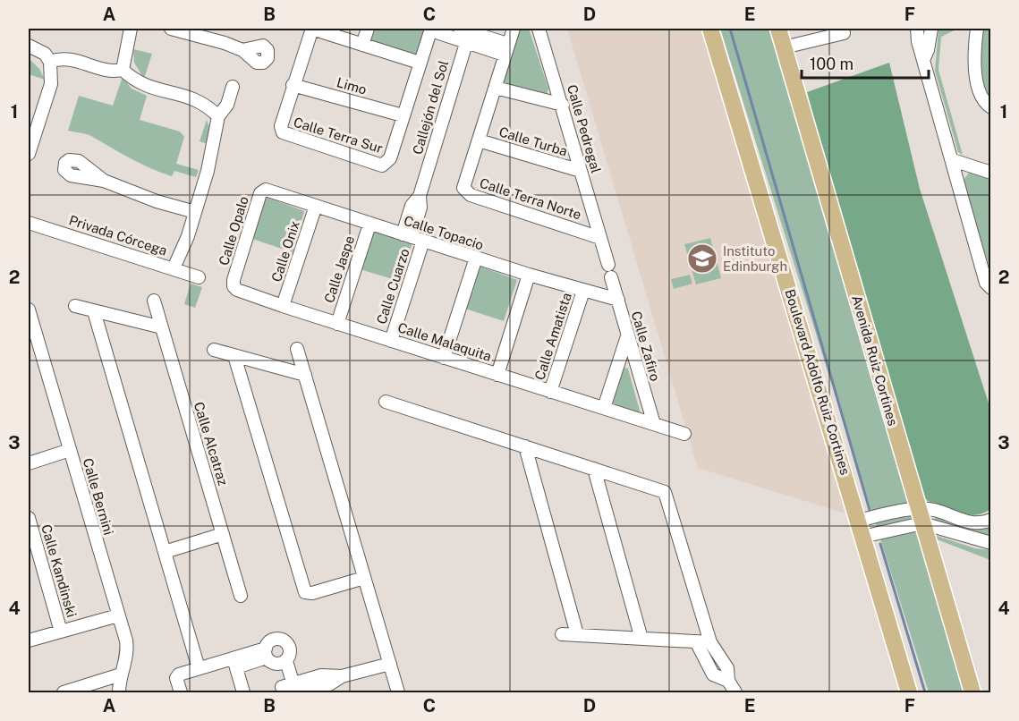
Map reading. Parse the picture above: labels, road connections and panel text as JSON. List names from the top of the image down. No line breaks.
{"streets":{"main road":["Avenida Ruiz Cortines","Boulevard Adolfo Ruiz Cortines"],"street":["Limo","Callejón del Sol","Calle Pedregal","Calle Terra Sur","Calle Turba","Calle Terra Norte","Calle Opalo","Calle Topacio","Privada Córcega","Calle Onix","Calle Jaspe","Calle Cuarzo","Calle Amatista","Calle Malaquita","Calle Zafiro","Calle Alcatraz","Calle Bernini","Calle Kandinski"]},"crossings":[["Limo","Calle Terra Sur"],["Callejón del Sol","Calle Terra Sur"],["Callejón del Sol","Calle Topacio"],["Callejón del Sol","Calle Cuarzo"],["Calle Pedregal","Calle Turba"],["Calle Pedregal","Calle Terra Norte"],["Calle Pedregal","Calle Zafiro"],["Calle Turba","Calle Terra Norte"],["Calle Opalo","Calle Topacio"],["Calle Opalo","Calle Malaquita"],["Calle Topacio","Calle Onix"],["Calle Topacio","Calle Jaspe"],["Calle Topacio","Calle Cuarzo"],["Calle Topacio","Calle Amatista"],["Calle Topacio","Calle Zafiro"],["Calle Onix","Calle Malaquita"],["Calle Jaspe","Calle Malaquita"],["Calle Cuarzo","Calle Malaquita"],["Calle Amatista","Calle Malaquita"],["Calle Malaquita","Calle Zafiro"]],"places":{"school or university":["Instituto Edinburgh"]},"scale_bar":"100 m","grid":{"columns":["A","B","C","D","E","F"],"rows":["1","2","3","4"]}}
